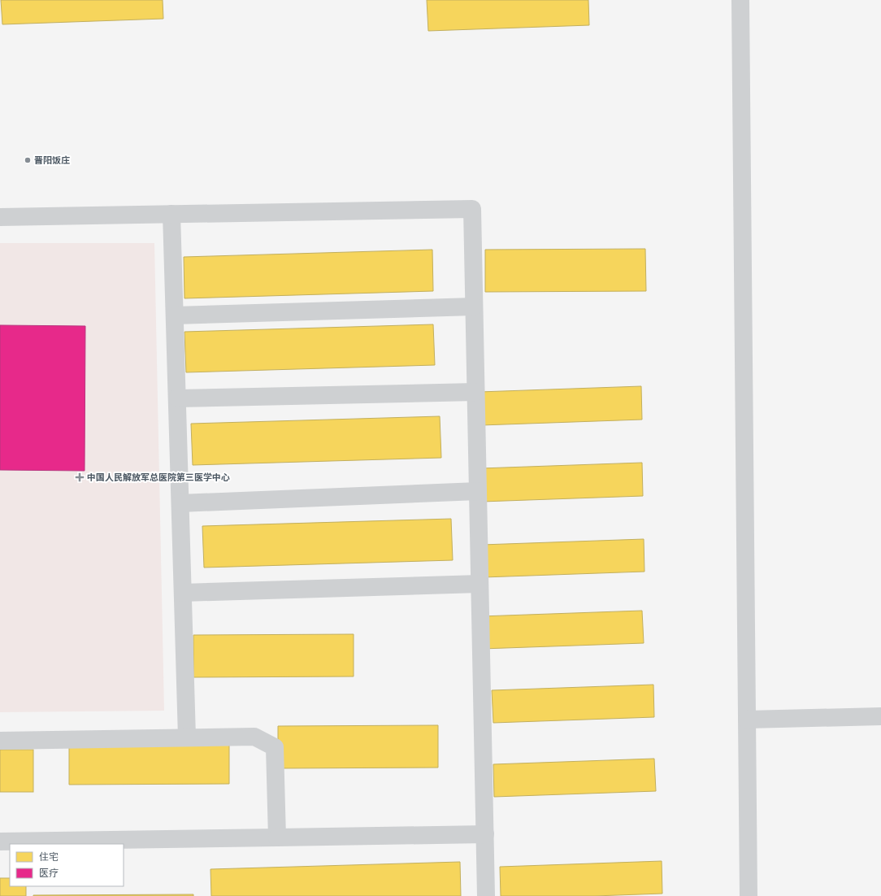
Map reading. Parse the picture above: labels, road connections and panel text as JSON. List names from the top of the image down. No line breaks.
{"places":{"other":["晋阳饭庄"],"health":["中国人民解放军总医院第三医学中心"]},"legend":["住宅","医疗"]}
